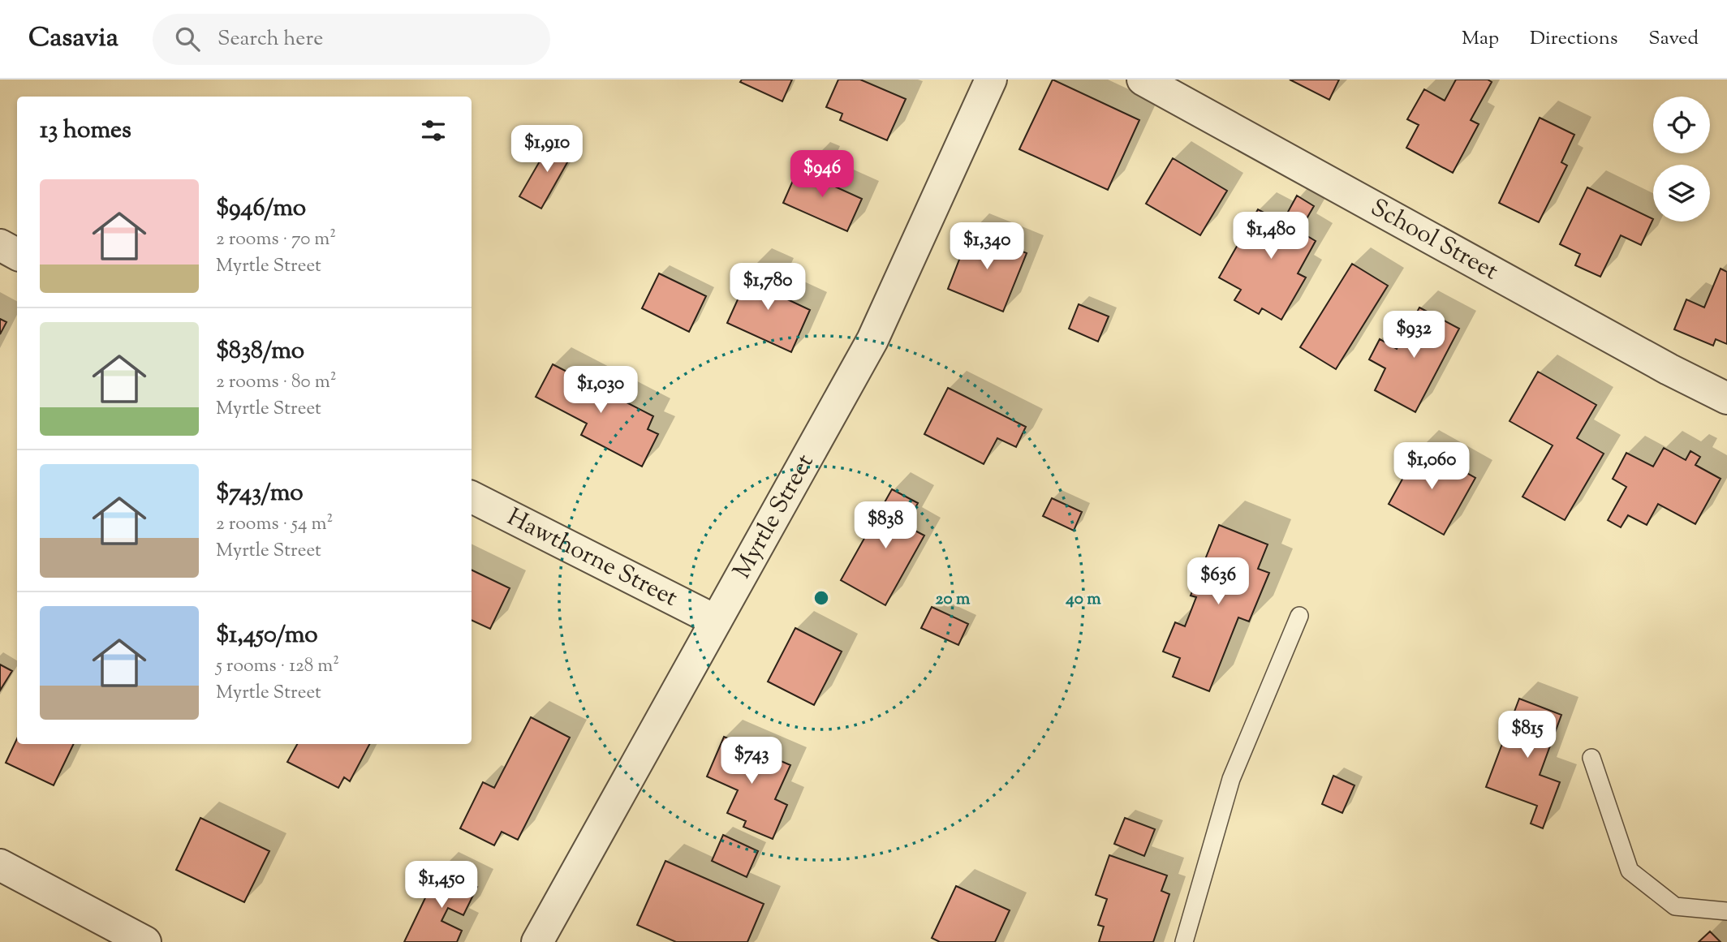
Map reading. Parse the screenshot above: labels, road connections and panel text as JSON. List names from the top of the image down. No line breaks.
{"streets":{"street":["School Street","Myrtle Street","Hawthorne Street"]},"crossings":[["Myrtle Street","Hawthorne Street"]],"page":{"header":"Casavia","search":"Search here","nav":["Map","Directions","Saved"],"heading":"13 homes","price":["$1,910","$946","$1,480","$1,340","$1,780","$932","$1,030","$1,060","$838","$636","$815","$743","$1,450"],"list":[{"name":"$946/mo","note":"2 rooms · 70 m² · Myrtle Street"},{"name":"$838/mo","note":"2 rooms · 80 m² · Myrtle Street"},{"name":"$743/mo","note":"2 rooms · 54 m² · Myrtle Street"},{"name":"$1,450/mo","note":"5 rooms · 128 m² · Myrtle Street"}]},"rings":["20 m","40 m"]}
